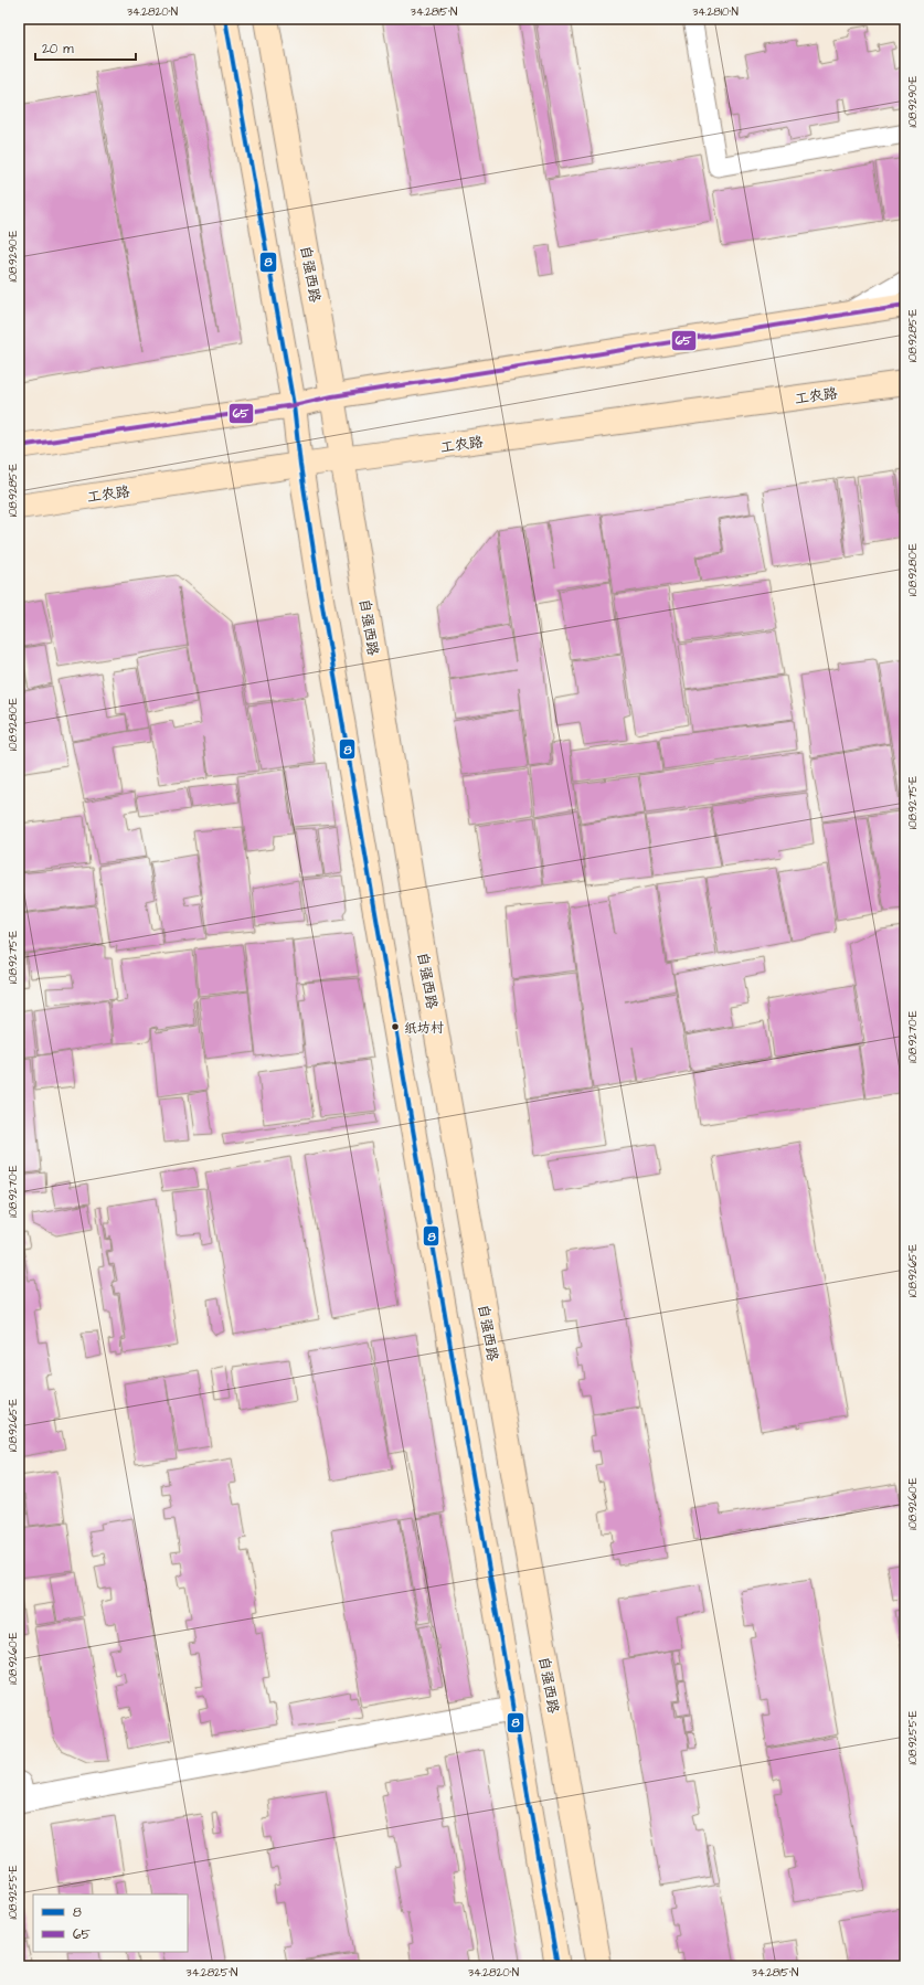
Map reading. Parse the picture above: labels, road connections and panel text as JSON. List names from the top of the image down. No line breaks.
{"streets":{"main road":["自强西路","工农路"]},"crossings":[["自强西路","工农路"]],"places":["纸坊村"],"lines":["transit line 8","transit line 65"],"legend":["8","65"],"scale_bar":"20 m","coordinates":["34.2820°N","34.2815°N","34.2810°N","108.9290°E","108.9285°E","108.9280°E","108.9275°E","108.9270°E","108.9265°E","108.9260°E","108.9255°E","34.2825°N"]}
